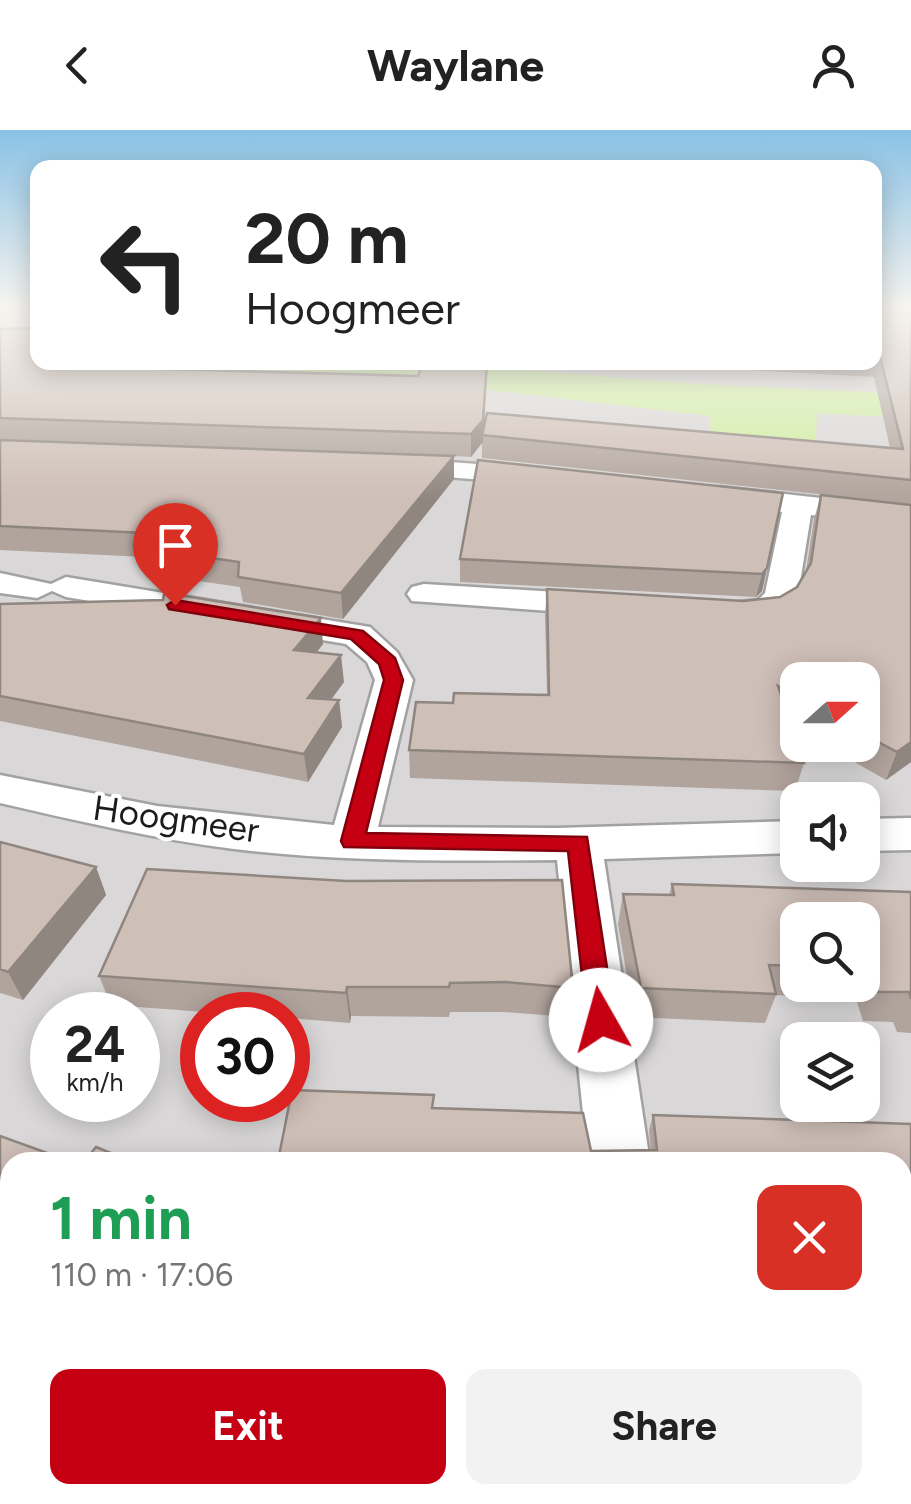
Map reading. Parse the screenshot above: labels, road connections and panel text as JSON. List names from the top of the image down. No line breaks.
{"streets":{"street":["Hoogmeer"]},"north":"right","page":{"header":"Waylane","turn":["20 m","Hoogmeer"],"speed":"24 km/h","limit":"30","heading":["1 min","110 m · 17:06"],"buttons":["Exit","Share"]}}
